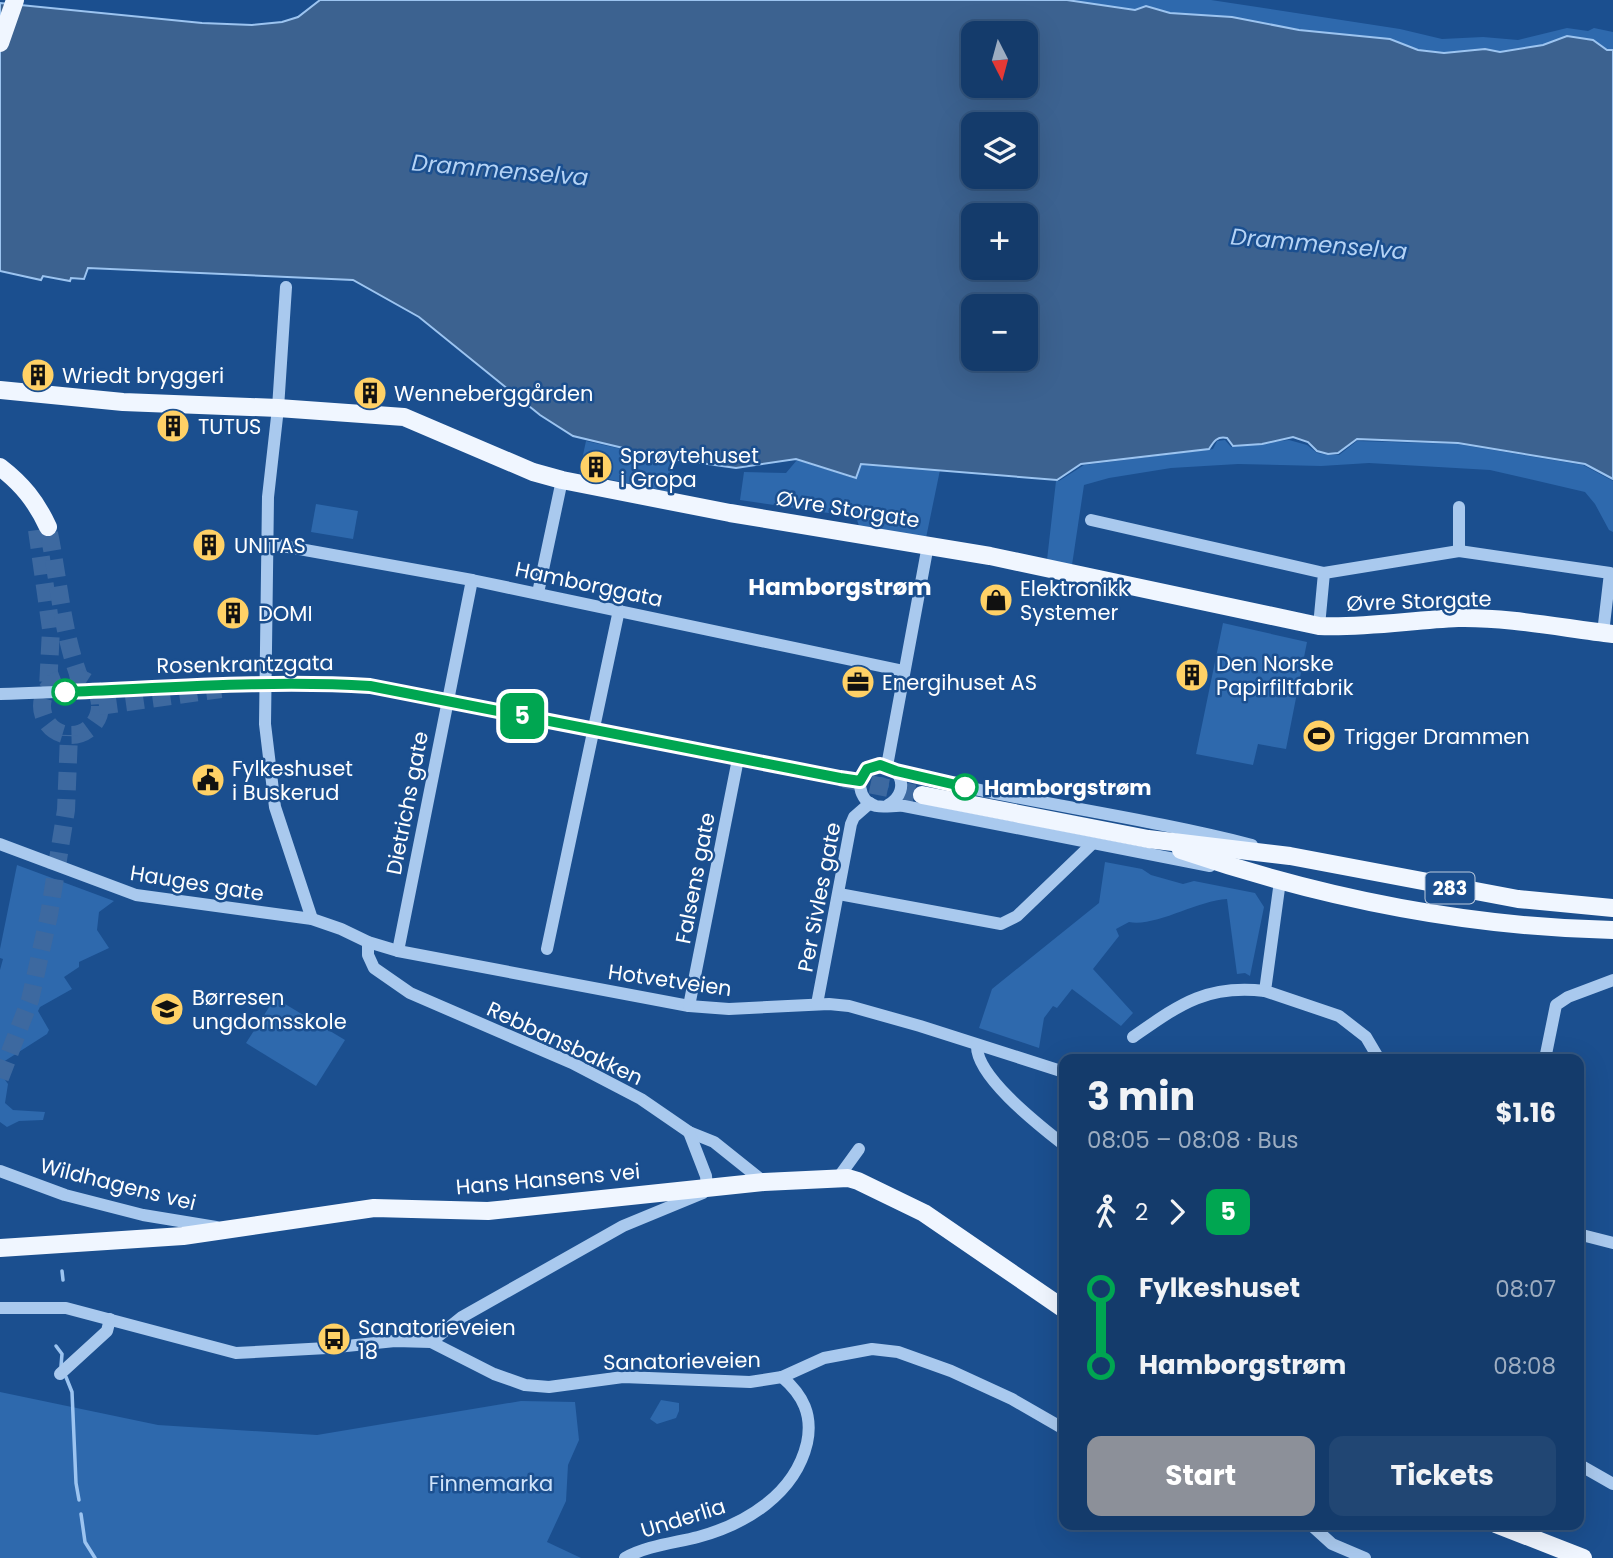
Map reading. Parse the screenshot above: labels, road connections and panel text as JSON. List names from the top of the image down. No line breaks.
{"streets":{"main road":["Øvre Storgate","283","Hans Hansens vei"],"street":["Hamborggata","Rosenkrantzgata","Dietrichs gate","Falsens gate","Hauges gate","Per Sivles gate","Hotvetveien","Rebbansbakken","Wildhagens vei","Sanatorieveien","Underlia"]},"crossings":[["Hamborggata","Dietrichs gate"],["Rosenkrantzgata","Dietrichs gate"],["Rosenkrantzgata","Falsens gate"],["Rosenkrantzgata","Per Sivles gate"],["Dietrichs gate","Hotvetveien"],["Falsens gate","Hotvetveien"],["Hauges gate","Hotvetveien"],["Per Sivles gate","Hotvetveien"],["Hotvetveien","Rebbansbakken"],["Rebbansbakken","Hans Hansens vei"],["Hans Hansens vei","Wildhagens vei"],["Sanatorieveien","Underlia"]],"districts":["Hamborgstrøm"],"water":["Drammenselva"],"parks":["Finnemarka"],"places":{"building":["Wriedt bryggeri","Wenneberggården","TUTUS","Sprøytehuset i Gropa","UNITAS","DOMI","Den Norske Papirfiltfabrik"],"shop":["Elektronikk Systemer"],"office":["Energihuset AS"],"sports":["Trigger Drammen"],"public building":["Fylkeshuset i Buskerud"],"other":["Hamborgstrøm"],"school or university":["Børresen ungdomsskole"],"bus stop":["Sanatorieveien 18"]},"lines":["bus line 5"],"north":"bottom","page":{"on_map":"5","map_buttons":["+","−"],"heading":["3 min","08:05 – 08:08 · Bus","$1.16"],"legs":["2","5"],"list":[{"name":"Fylkeshuset","value":"08:07"},{"name":"Hamborgstrøm","value":"08:08"}],"buttons":["Start","Tickets"]}}
